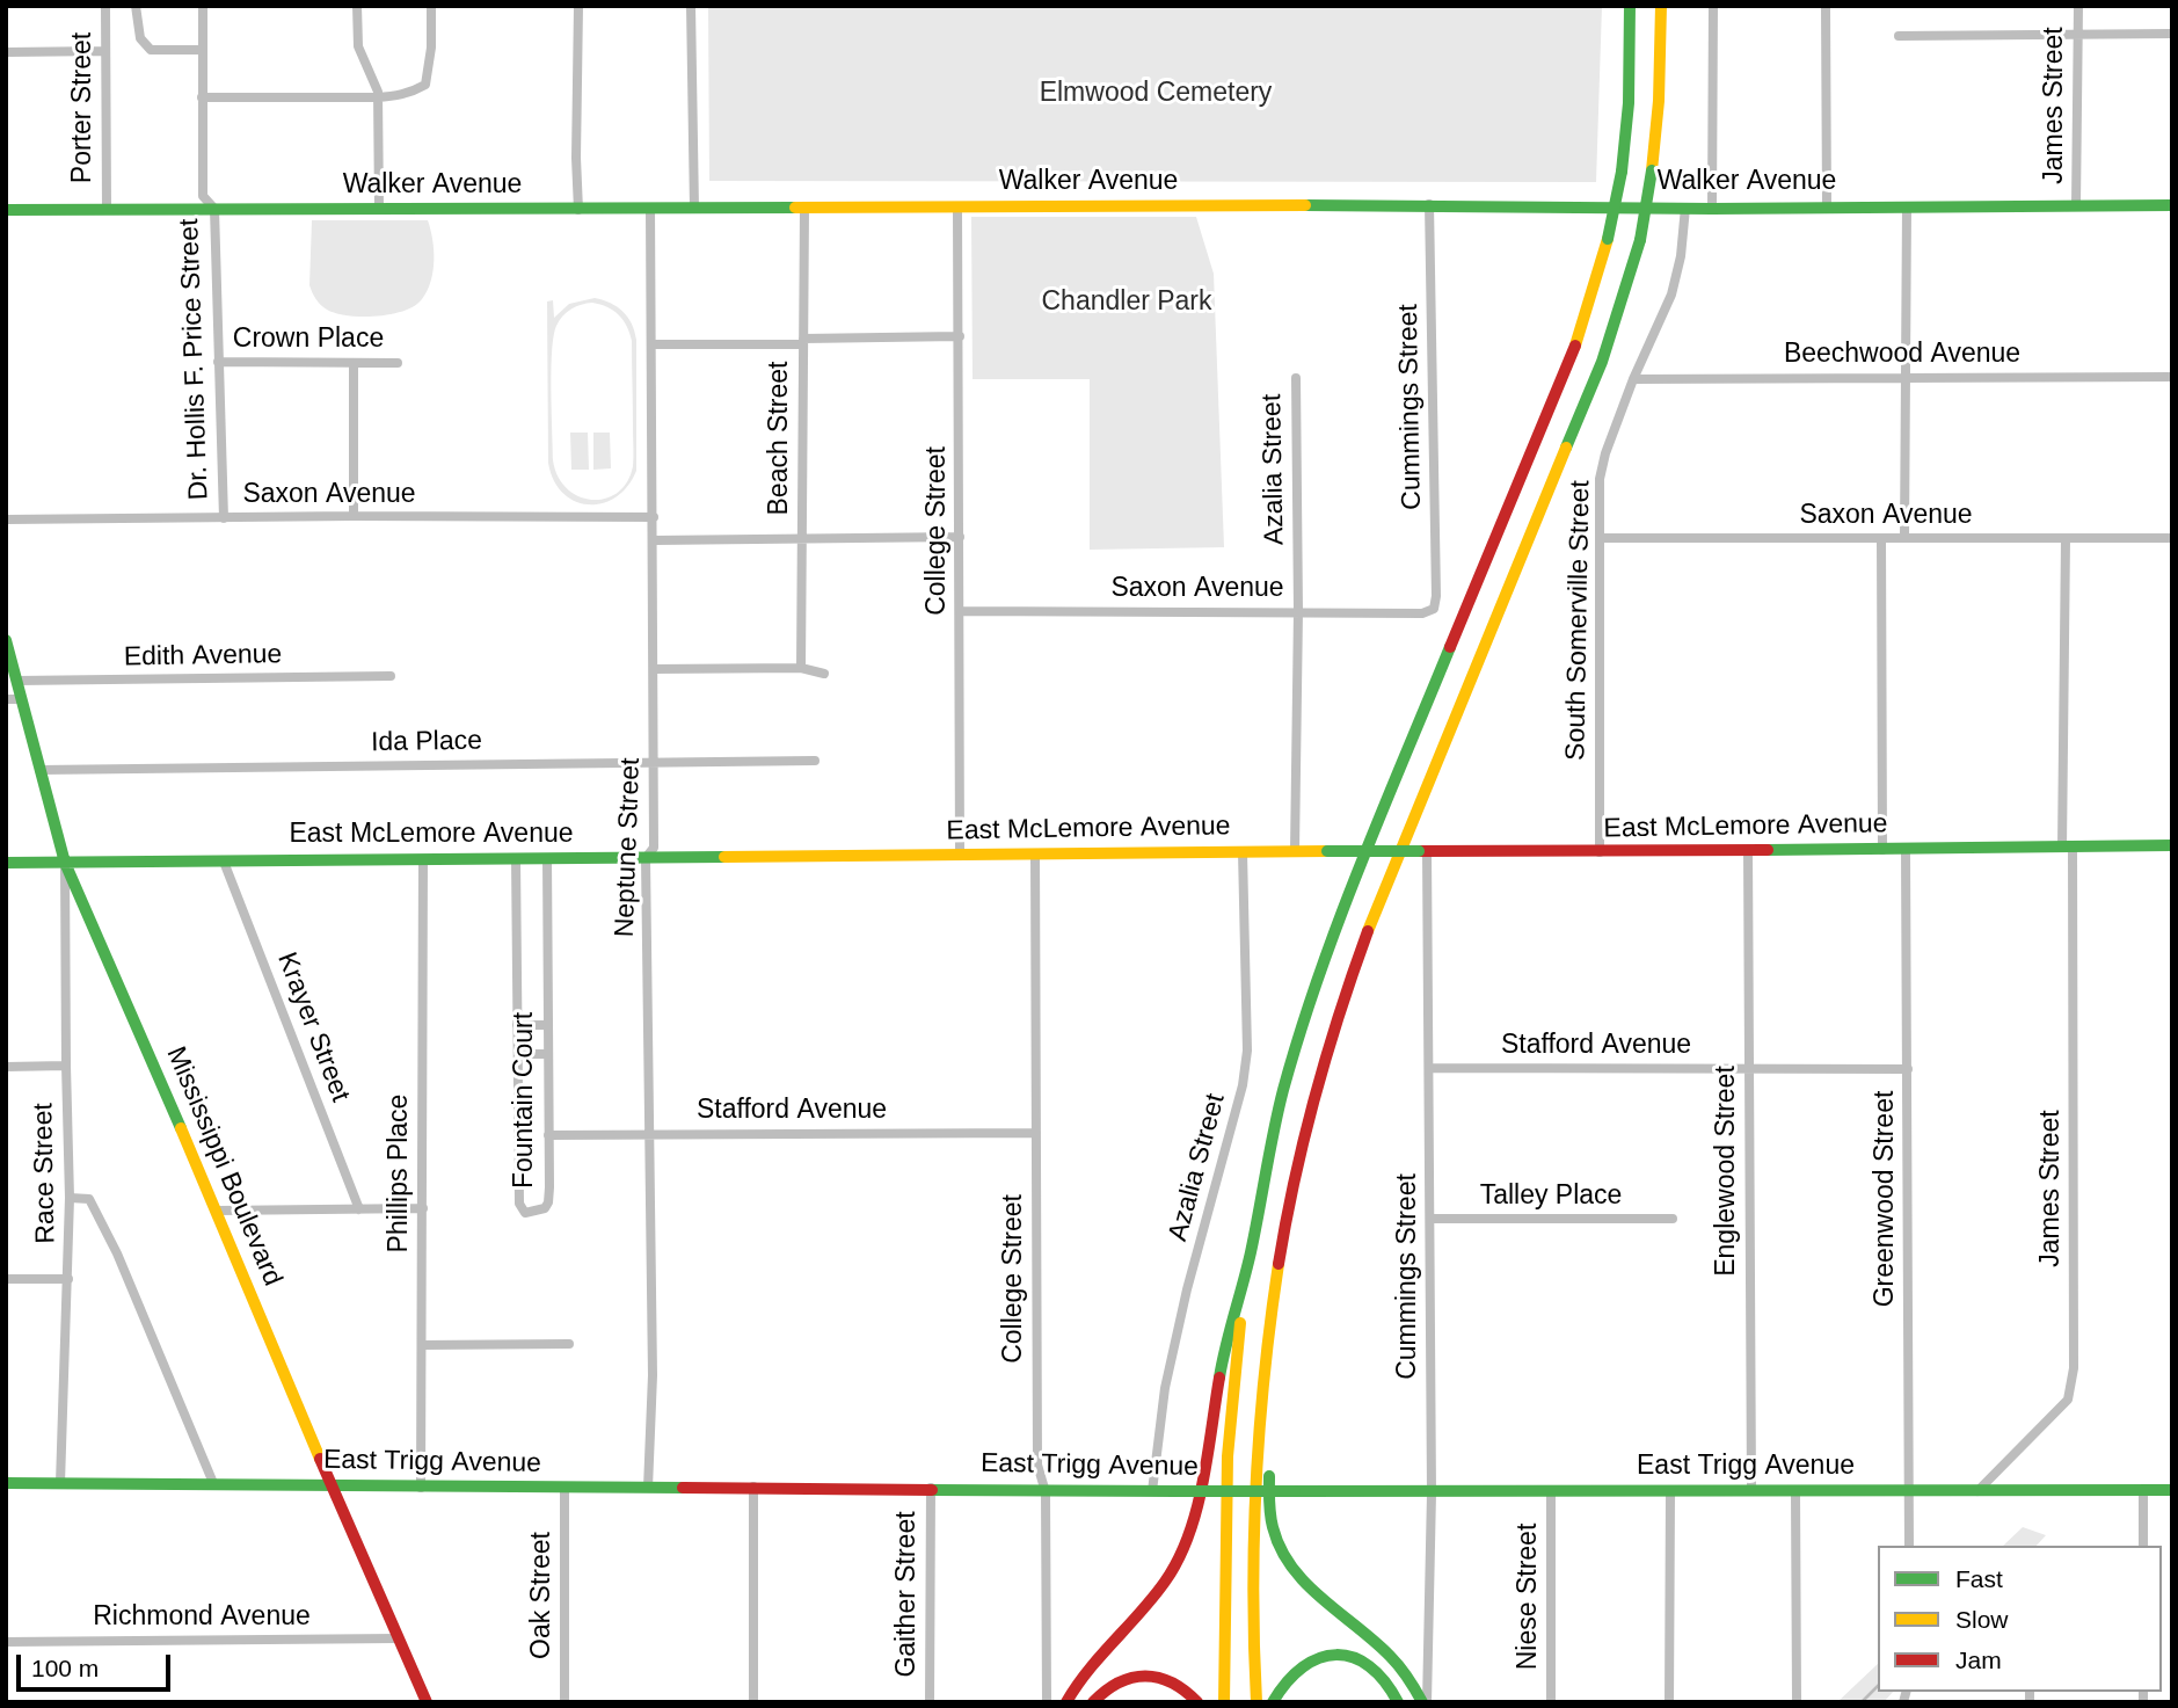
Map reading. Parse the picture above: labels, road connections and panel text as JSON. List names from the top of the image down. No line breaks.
{"streets":{"main road":["Walker Avenue","East McLemore Avenue","Mississippi Boulevard","East Trigg Avenue"],"street":["James Street","Porter Street","Crown Place","Beechwood Avenue","Dr. Hollis F. Price Street","Cummings Street","Beach Street","Azalia Street","Saxon Avenue","College Street","South Somerville Street","Edith Avenue","Ida Place","Neptune Street","Krayer Street","Stafford Avenue","Fountain Court","Englewood Street","Race Street","Phillips Place","Talley Place","Greenwood Street","Gaither Street","Oak Street","Niese Street","Richmond Avenue"]},"crossings":[["James Street","Walker Avenue"],["James Street","Saxon Avenue"],["James Street","East McLemore Avenue"],["James Street","East Trigg Avenue"],["Porter Street","Walker Avenue"],["Walker Avenue","Dr. Hollis F. Price Street"],["Walker Avenue","Cummings Street"],["Walker Avenue","Beach Street"],["Walker Avenue","College Street"],["Walker Avenue","South Somerville Street"],["Walker Avenue","Neptune Street"],["Crown Place","Dr. Hollis F. Price Street"],["Beechwood Avenue","South Somerville Street"],["Dr. Hollis F. Price Street","Saxon Avenue"],["Cummings Street","Saxon Avenue"],["Cummings Street","East McLemore Avenue"],["Cummings Street","Stafford Avenue"],["Cummings Street","Talley Place"],["Cummings Street","East Trigg Avenue"],["Azalia Street","Saxon Avenue"],["Azalia Street","East McLemore Avenue"],["Azalia Street","East Trigg Avenue"],["Saxon Avenue","College Street"],["Saxon Avenue","South Somerville Street"],["Saxon Avenue","Neptune Street"],["College Street","East McLemore Avenue"],["College Street","Stafford Avenue"],["College Street","East Trigg Avenue"],["South Somerville Street","East McLemore Avenue"],["Edith Avenue","Mississippi Boulevard"],["Ida Place","Neptune Street"],["Ida Place","Mississippi Boulevard"],["East McLemore Avenue","Neptune Street"],["East McLemore Avenue","Krayer Street"],["East McLemore Avenue","Fountain Court"],["East McLemore Avenue","Mississippi Boulevard"],["East McLemore Avenue","Englewood Street"],["East McLemore Avenue","Race Street"],["East McLemore Avenue","Phillips Place"],["East McLemore Avenue","Greenwood Street"],["Neptune Street","Stafford Avenue"],["Neptune Street","East Trigg Avenue"],["Stafford Avenue","Fountain Court"],["Stafford Avenue","Englewood Street"],["Stafford Avenue","Greenwood Street"],["Mississippi Boulevard","Race Street"],["Mississippi Boulevard","East Trigg Avenue"],["Mississippi Boulevard","Richmond Avenue"],["Englewood Street","East Trigg Avenue"],["Race Street","East Trigg Avenue"],["Phillips Place","East Trigg Avenue"],["Greenwood Street","East Trigg Avenue"],["East Trigg Avenue","Gaither Street"],["East Trigg Avenue","Oak Street"],["East Trigg Avenue","Niese Street"]],"parks":["Elmwood Cemetery","Chandler Park"],"legend":["Fast","Slow","Jam"],"scale_bar":"100 m"}
